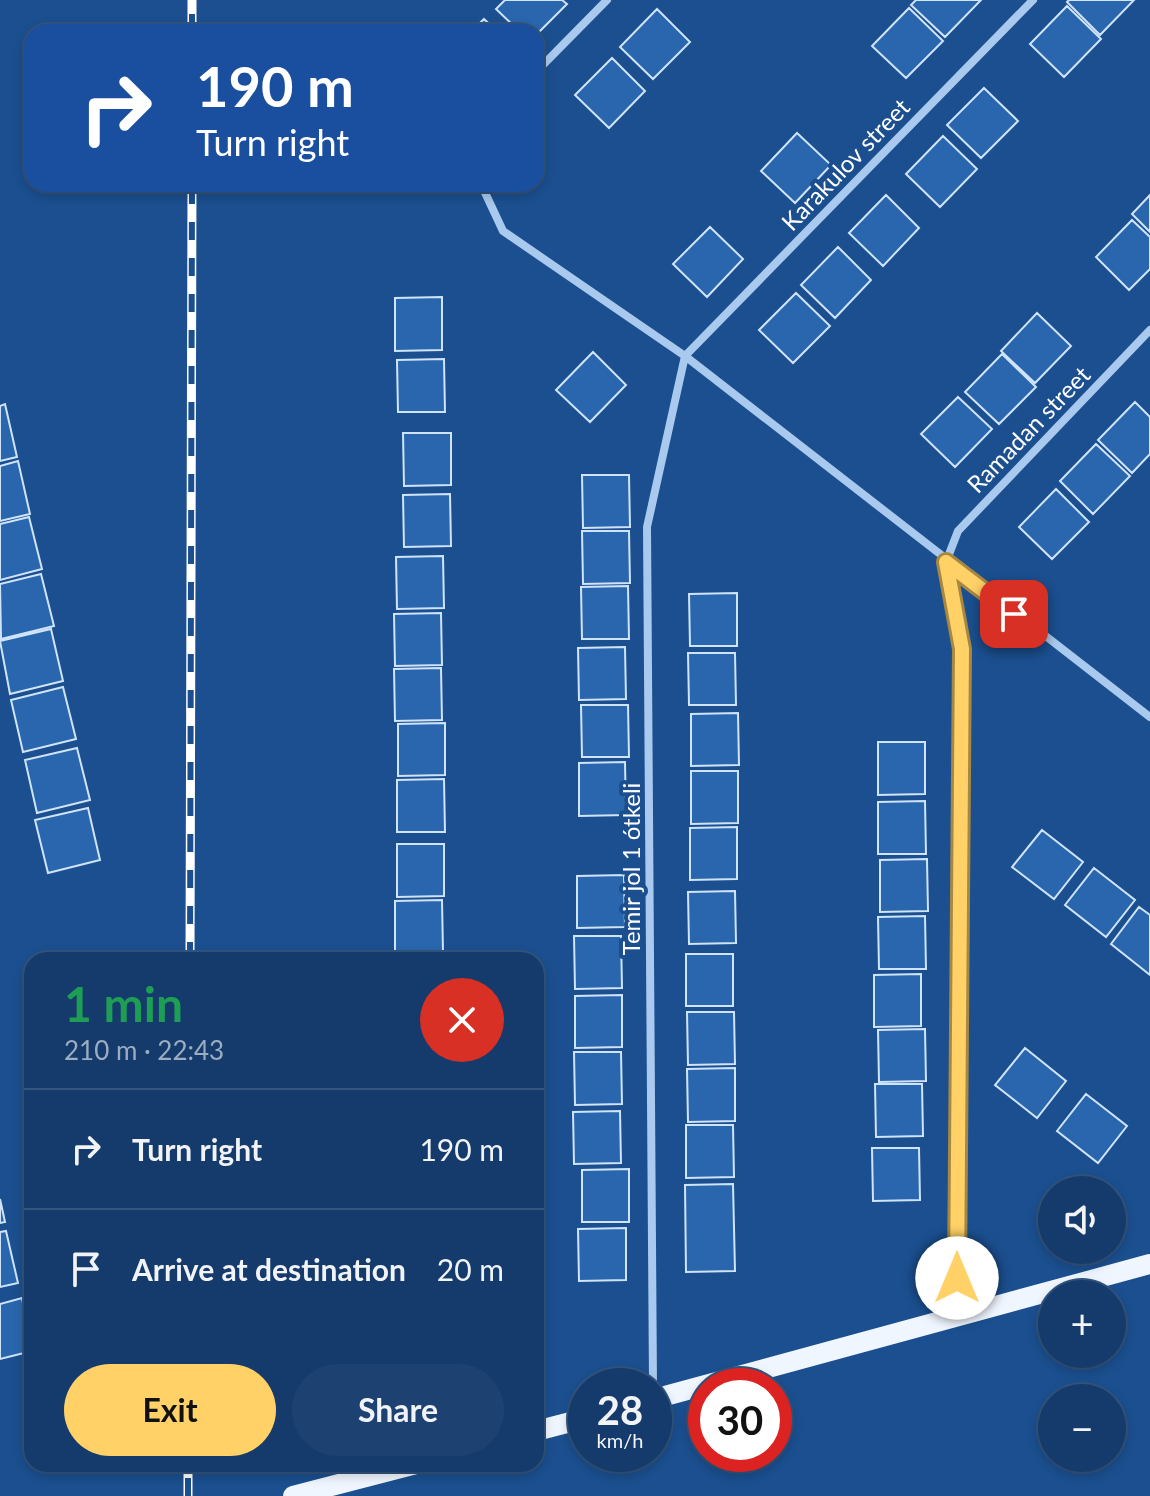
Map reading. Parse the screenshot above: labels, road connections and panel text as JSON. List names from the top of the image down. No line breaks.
{"streets":{"street":["Karakulov street","Ramadan street","Temir jol 1 ótkeli"]},"crossings":[["Karakulov street","Temir jol 1 ótkeli"]],"page":{"turn":["190 m","Turn right"],"heading":["1 min","210 m · 22:43"],"list":[{"name":"Turn right","value":"190 m"},{"name":"Arrive at destination","value":"20 m"}],"map_buttons":["+","−"],"buttons":["Exit","Share"],"speed":"28 km/h","limit":"30"}}
